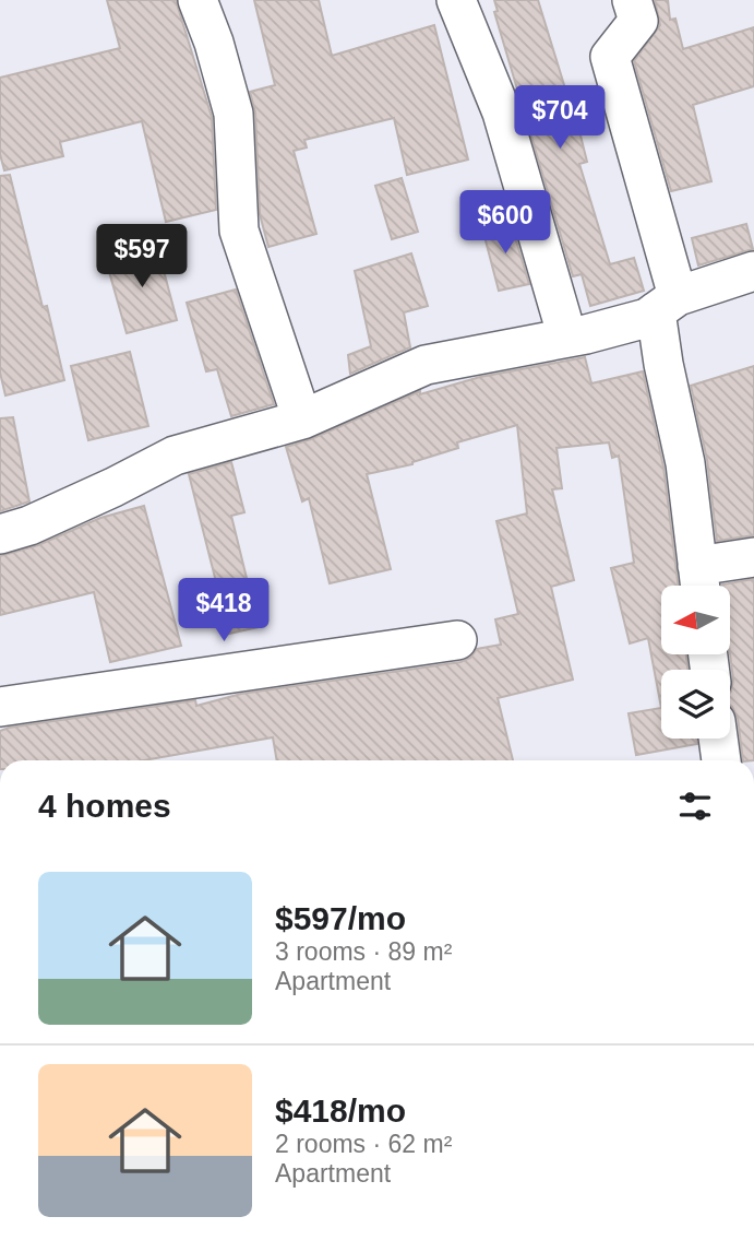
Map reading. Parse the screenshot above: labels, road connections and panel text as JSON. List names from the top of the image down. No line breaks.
{"north":"left","page":{"price":["$704","$600","$597","$418"],"heading":"4 homes","list":[{"name":"$597/mo","note":"3 rooms · 89 m² · Apartment"},{"name":"$418/mo","note":"2 rooms · 62 m² · Apartment"}]}}
